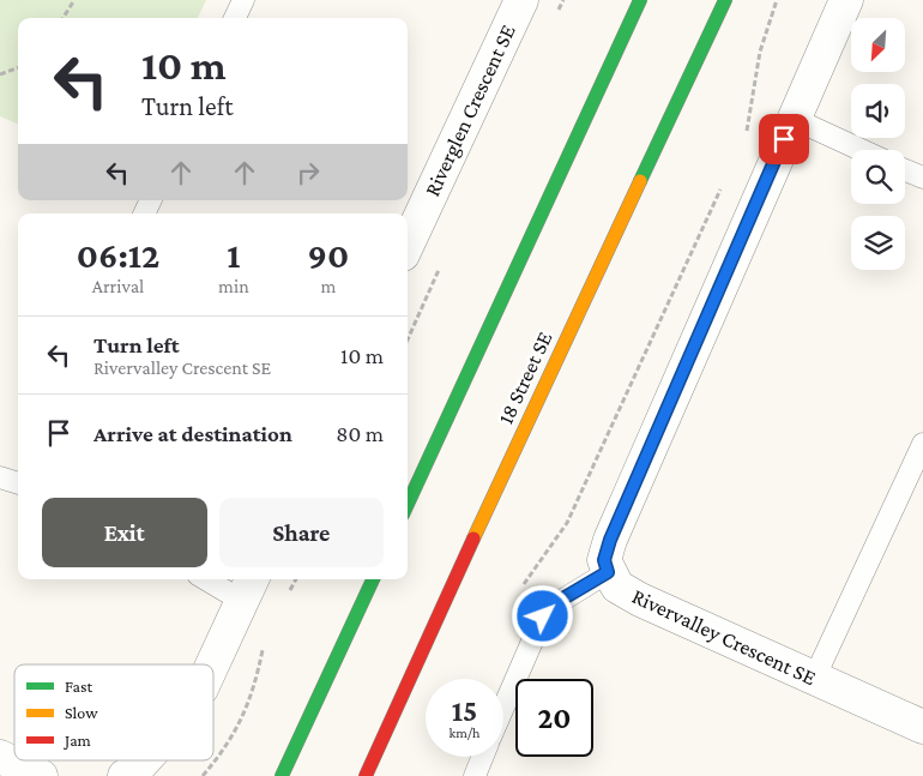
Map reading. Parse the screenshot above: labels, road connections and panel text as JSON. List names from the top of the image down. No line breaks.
{"streets":{"main road":["18 Street SE"],"street":["Riverglen Crescent SE","Rivervalley Crescent SE"]},"legend":["Fast","Slow","Jam"],"north":"bottom left","page":{"turn":["10 m","Turn left"],"eta":["06:12","Arrival","1","min","90","m"],"list":[{"name":"Turn left","note":"Rivervalley Crescent SE","value":"10 m"},{"name":"Arrive at destination","value":"80 m"}],"buttons":["Exit","Share"],"speed":"15 km/h","limit":"20"}}
